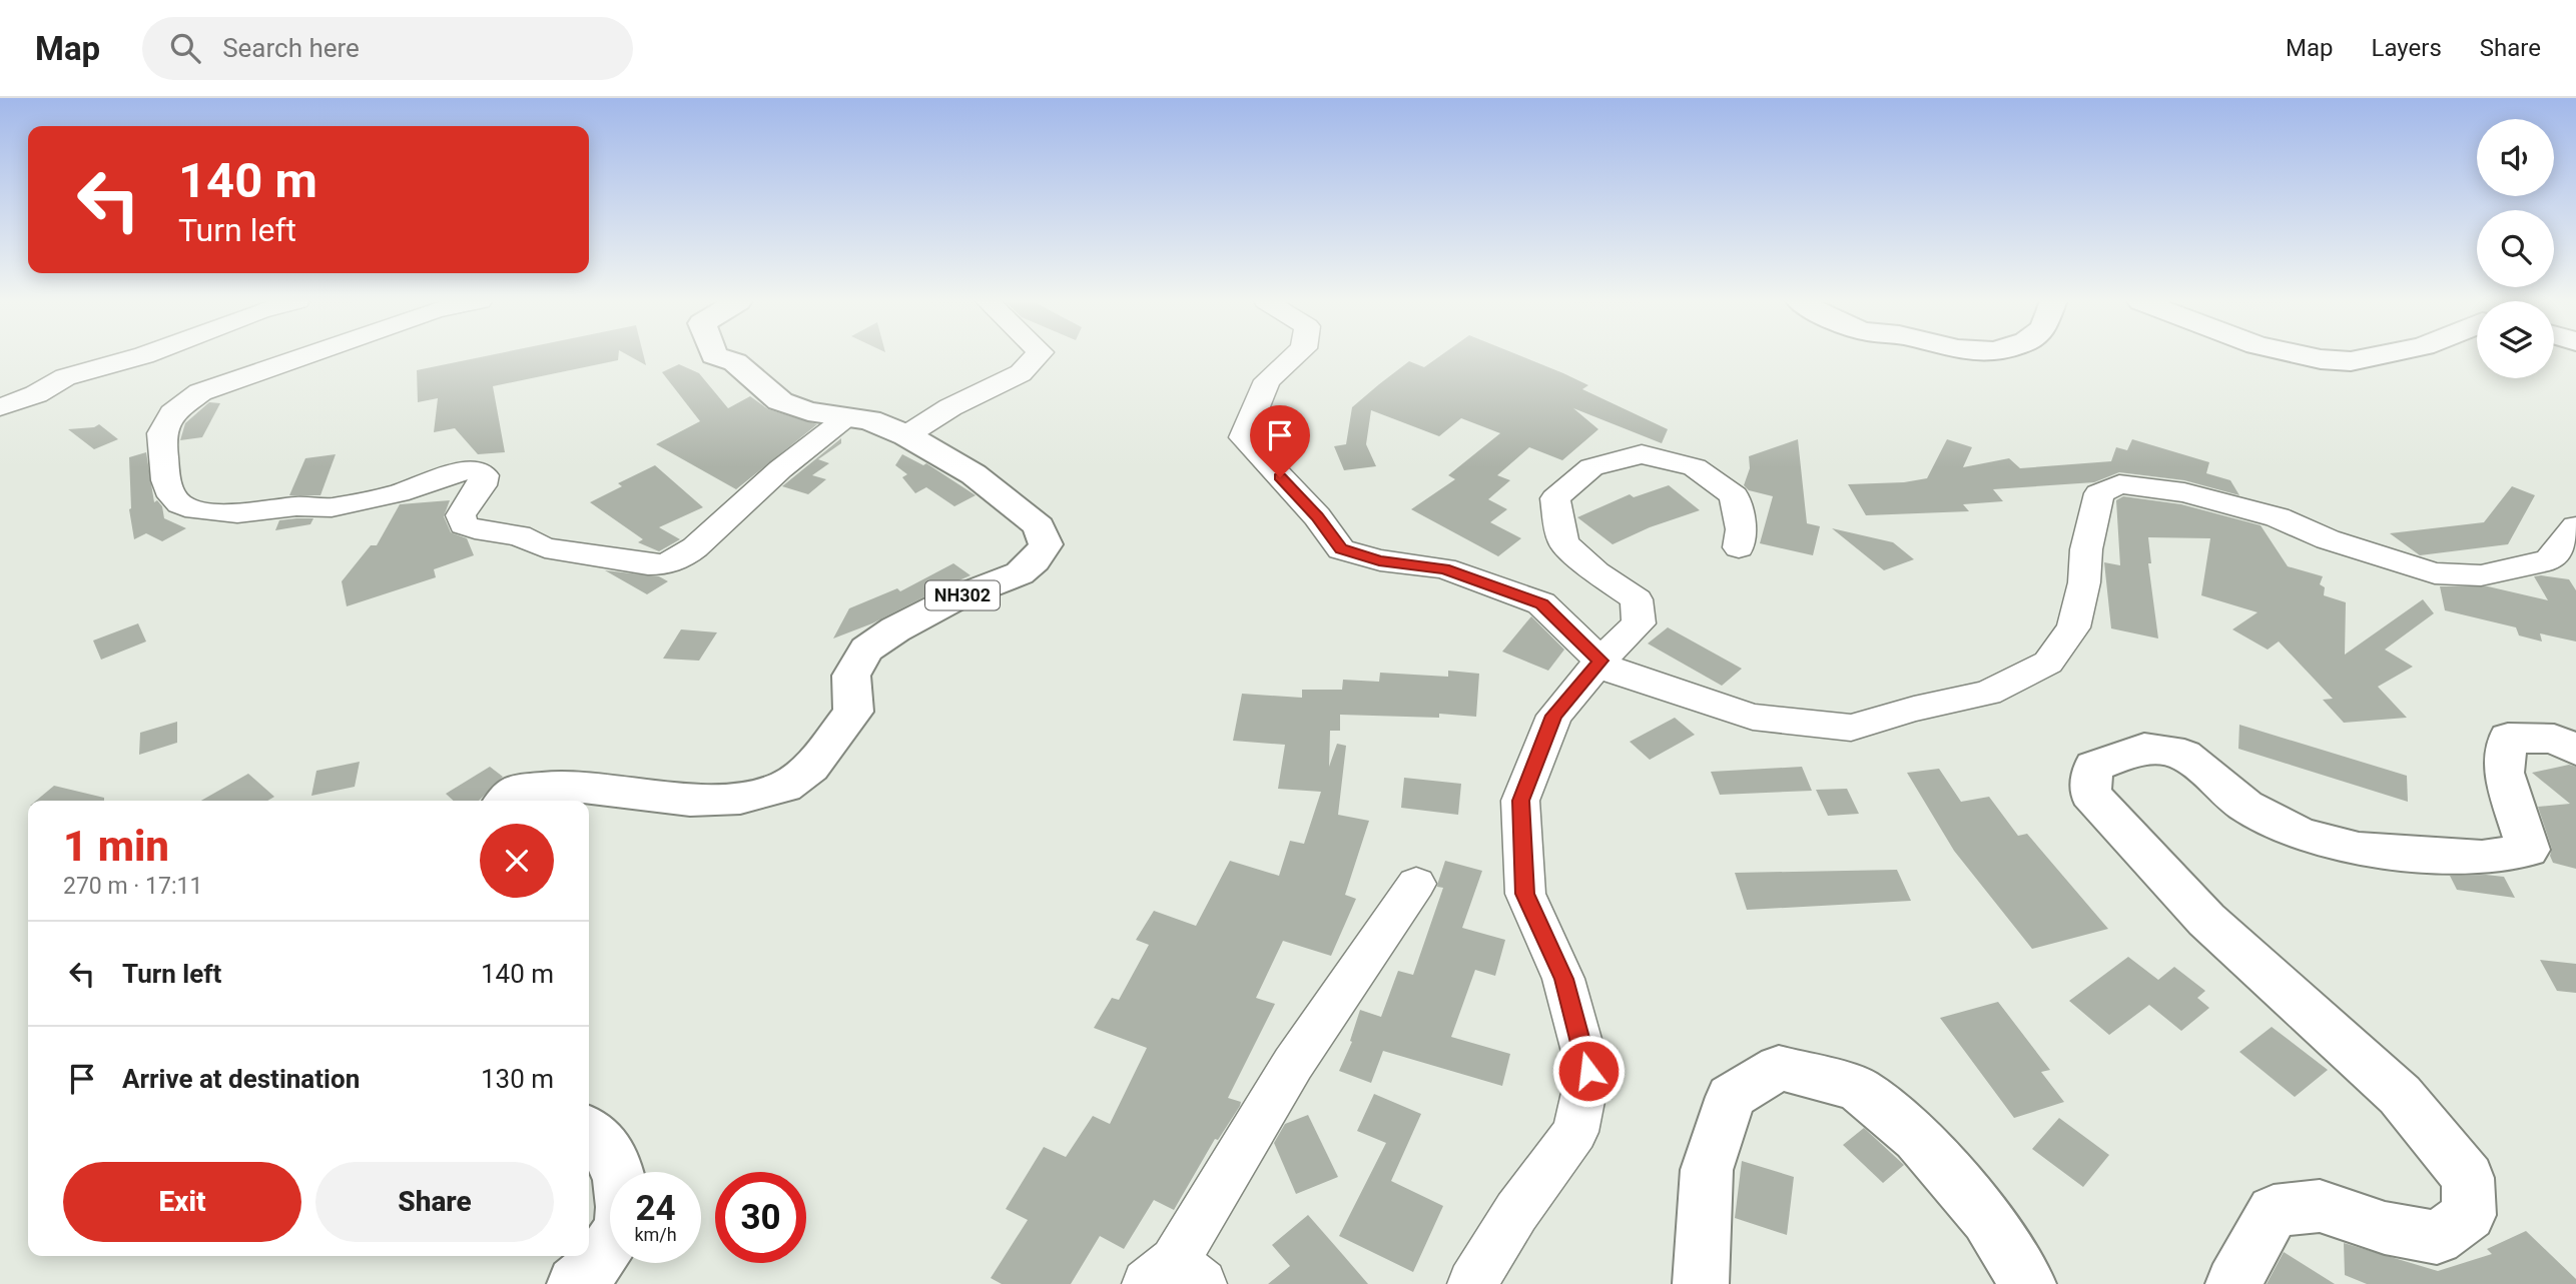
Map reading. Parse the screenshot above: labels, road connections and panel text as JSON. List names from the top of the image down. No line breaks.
{"streets":{"main road":["NH302"]},"page":{"header":"Map","search":"Search here","nav":["Map","Layers","Share"],"turn":["140 m","Turn left"],"heading":["1 min","270 m · 17:11"],"list":[{"name":"Turn left","value":"140 m"},{"name":"Arrive at destination","value":"130 m"}],"buttons":["Exit","Share"],"speed":"24 km/h","limit":"30"}}
